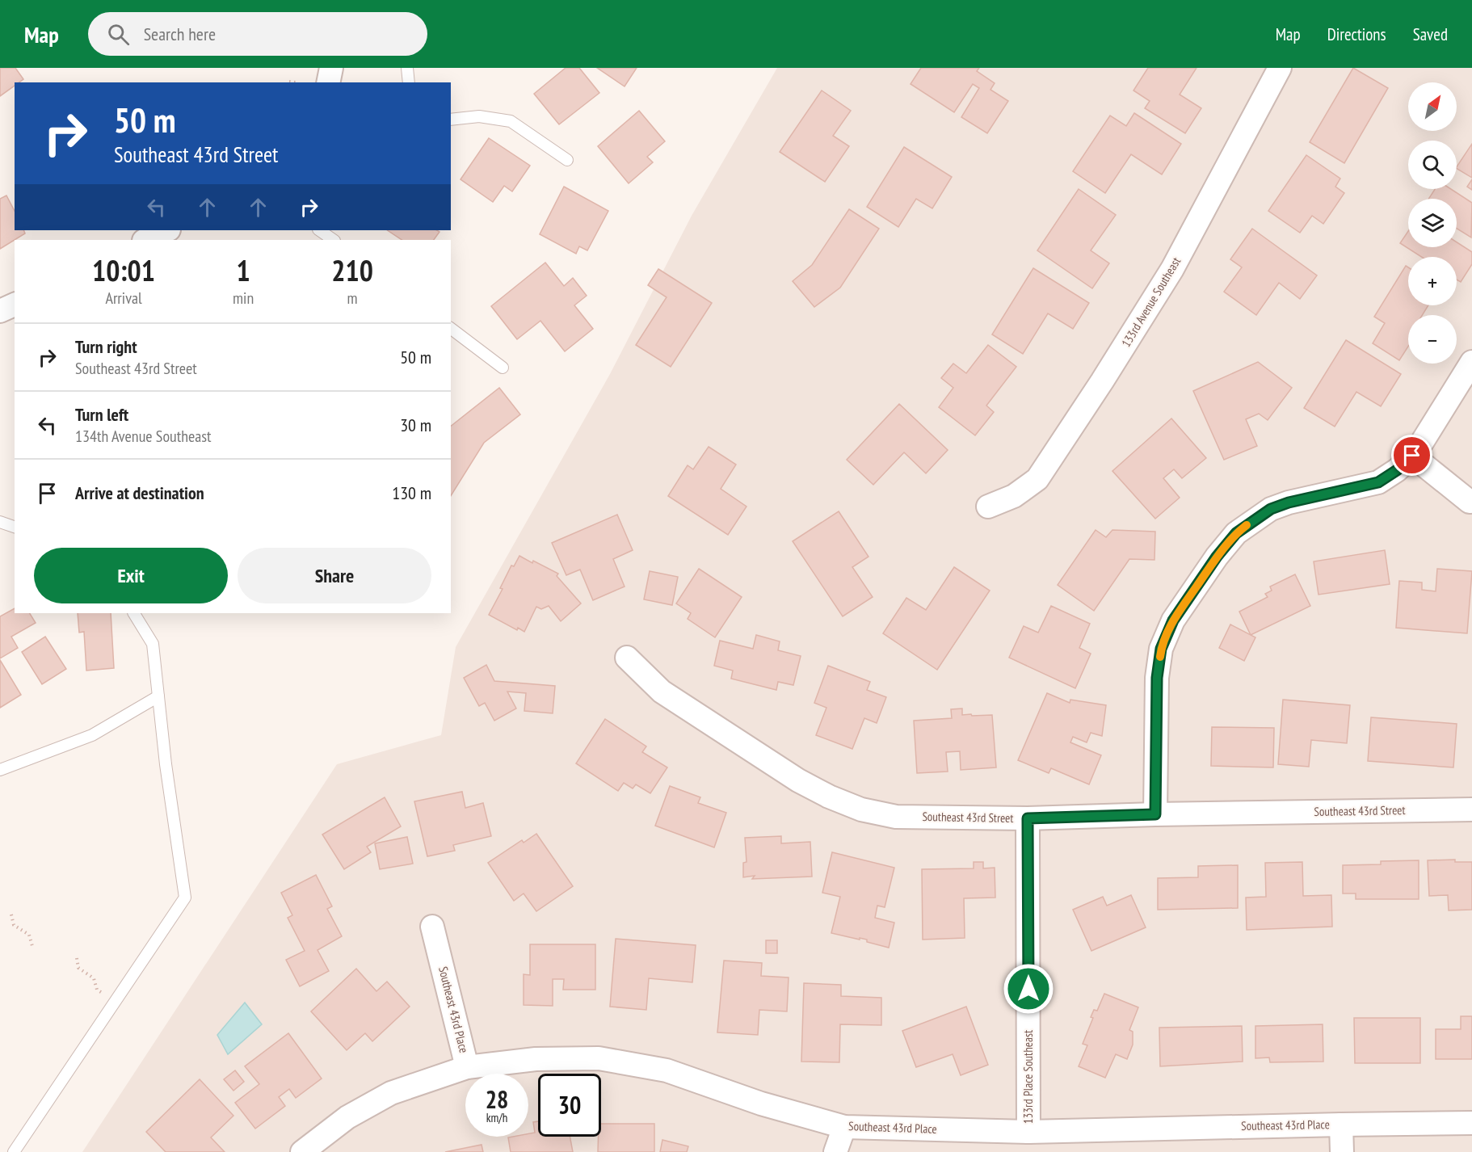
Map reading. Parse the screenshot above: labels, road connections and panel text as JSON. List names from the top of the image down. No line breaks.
{"streets":{"street":["133rd Avenue Southeast","Southeast 43rd Street","Southeast 43rd Place","133rd Place Southeast"]},"crossings":[["Southeast 43rd Street","133rd Place Southeast"],["Southeast 43rd Place","133rd Place Southeast"]],"north":"top right","page":{"header":"Map","search":"Search here","nav":["Map","Directions","Saved"],"map_buttons":["+","−"],"turn":["50 m","Southeast 43rd Street"],"eta":["10:01","Arrival","1","min","210","m"],"list":[{"name":"Turn right","note":"Southeast 43rd Street","value":"50 m"},{"name":"Turn left","note":"134th Avenue Southeast","value":"30 m"},{"name":"Arrive at destination","value":"130 m"}],"buttons":["Exit","Share"],"speed":"28 km/h","limit":"30"}}
